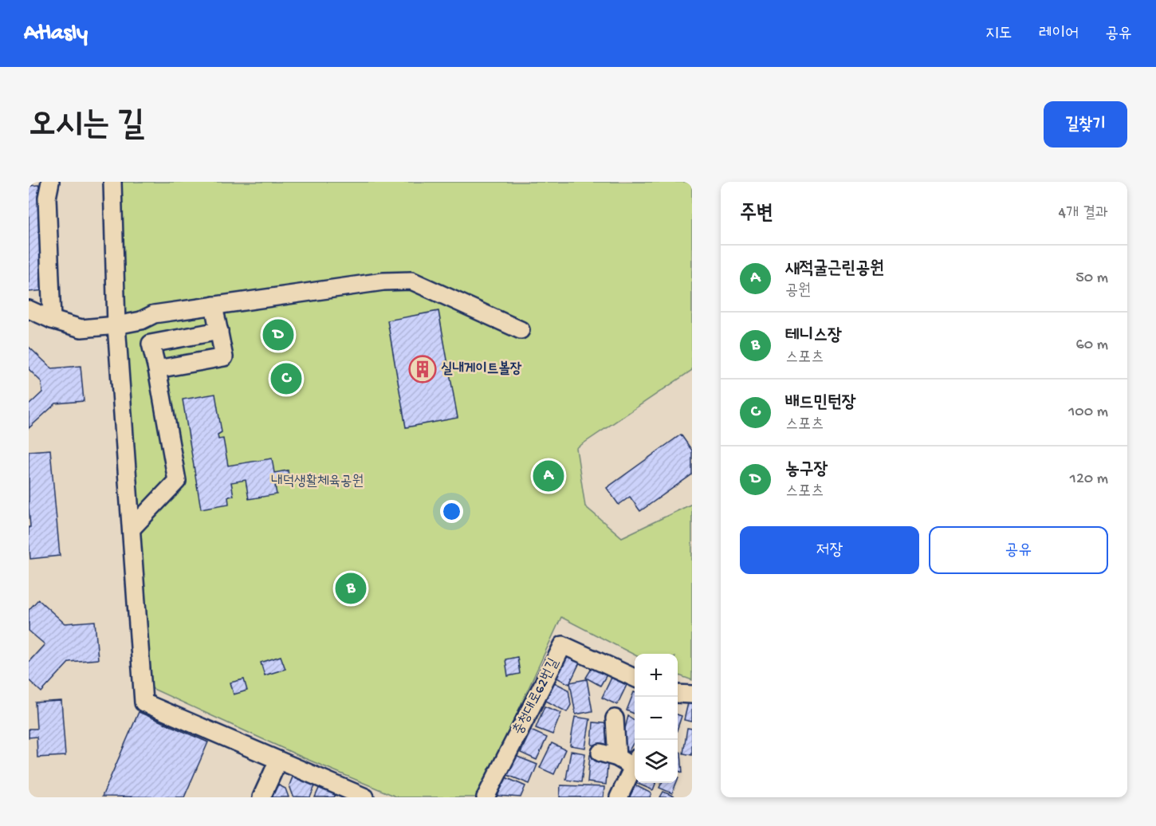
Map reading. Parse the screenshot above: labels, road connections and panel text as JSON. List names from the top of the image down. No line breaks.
{"streets":{"street":["충청대로62번길"]},"parks":["내덕생활체육공원"],"places":{"building":["실내게이트볼장"]},"page":{"header":"Atlasly","nav":["지도","레이어","공유"],"buttons":["길찾기",["저장","공유"]],"title":"오시는 길","heading":["주변","4개 결과"],"list":[{"mark":"A","name":"새적굴근린공원","note":"공원","value":"50 m"},{"mark":"B","name":"테니스장","note":"스포츠","value":"60 m"},{"mark":"C","name":"배드민턴장","note":"스포츠","value":"100 m"},{"mark":"D","name":"농구장","note":"스포츠","value":"120 m"}],"pins":["D","C","A","B"],"map_buttons":["+","−"]}}
